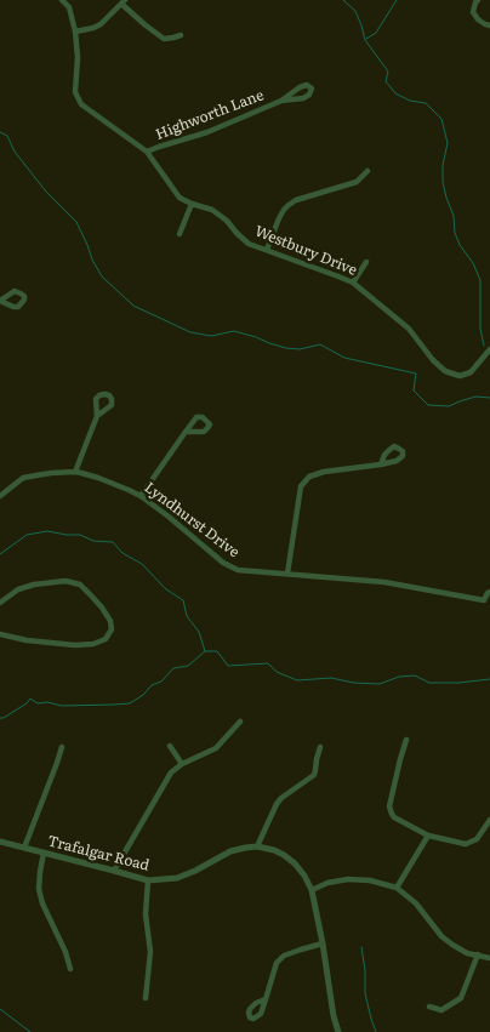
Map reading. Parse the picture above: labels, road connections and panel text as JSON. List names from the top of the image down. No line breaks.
{"streets":{"street":["Highworth Lane","Westbury Drive","Lyndhurst Drive","Trafalgar Road"]},"crossings":[["Highworth Lane","Westbury Drive"]]}
